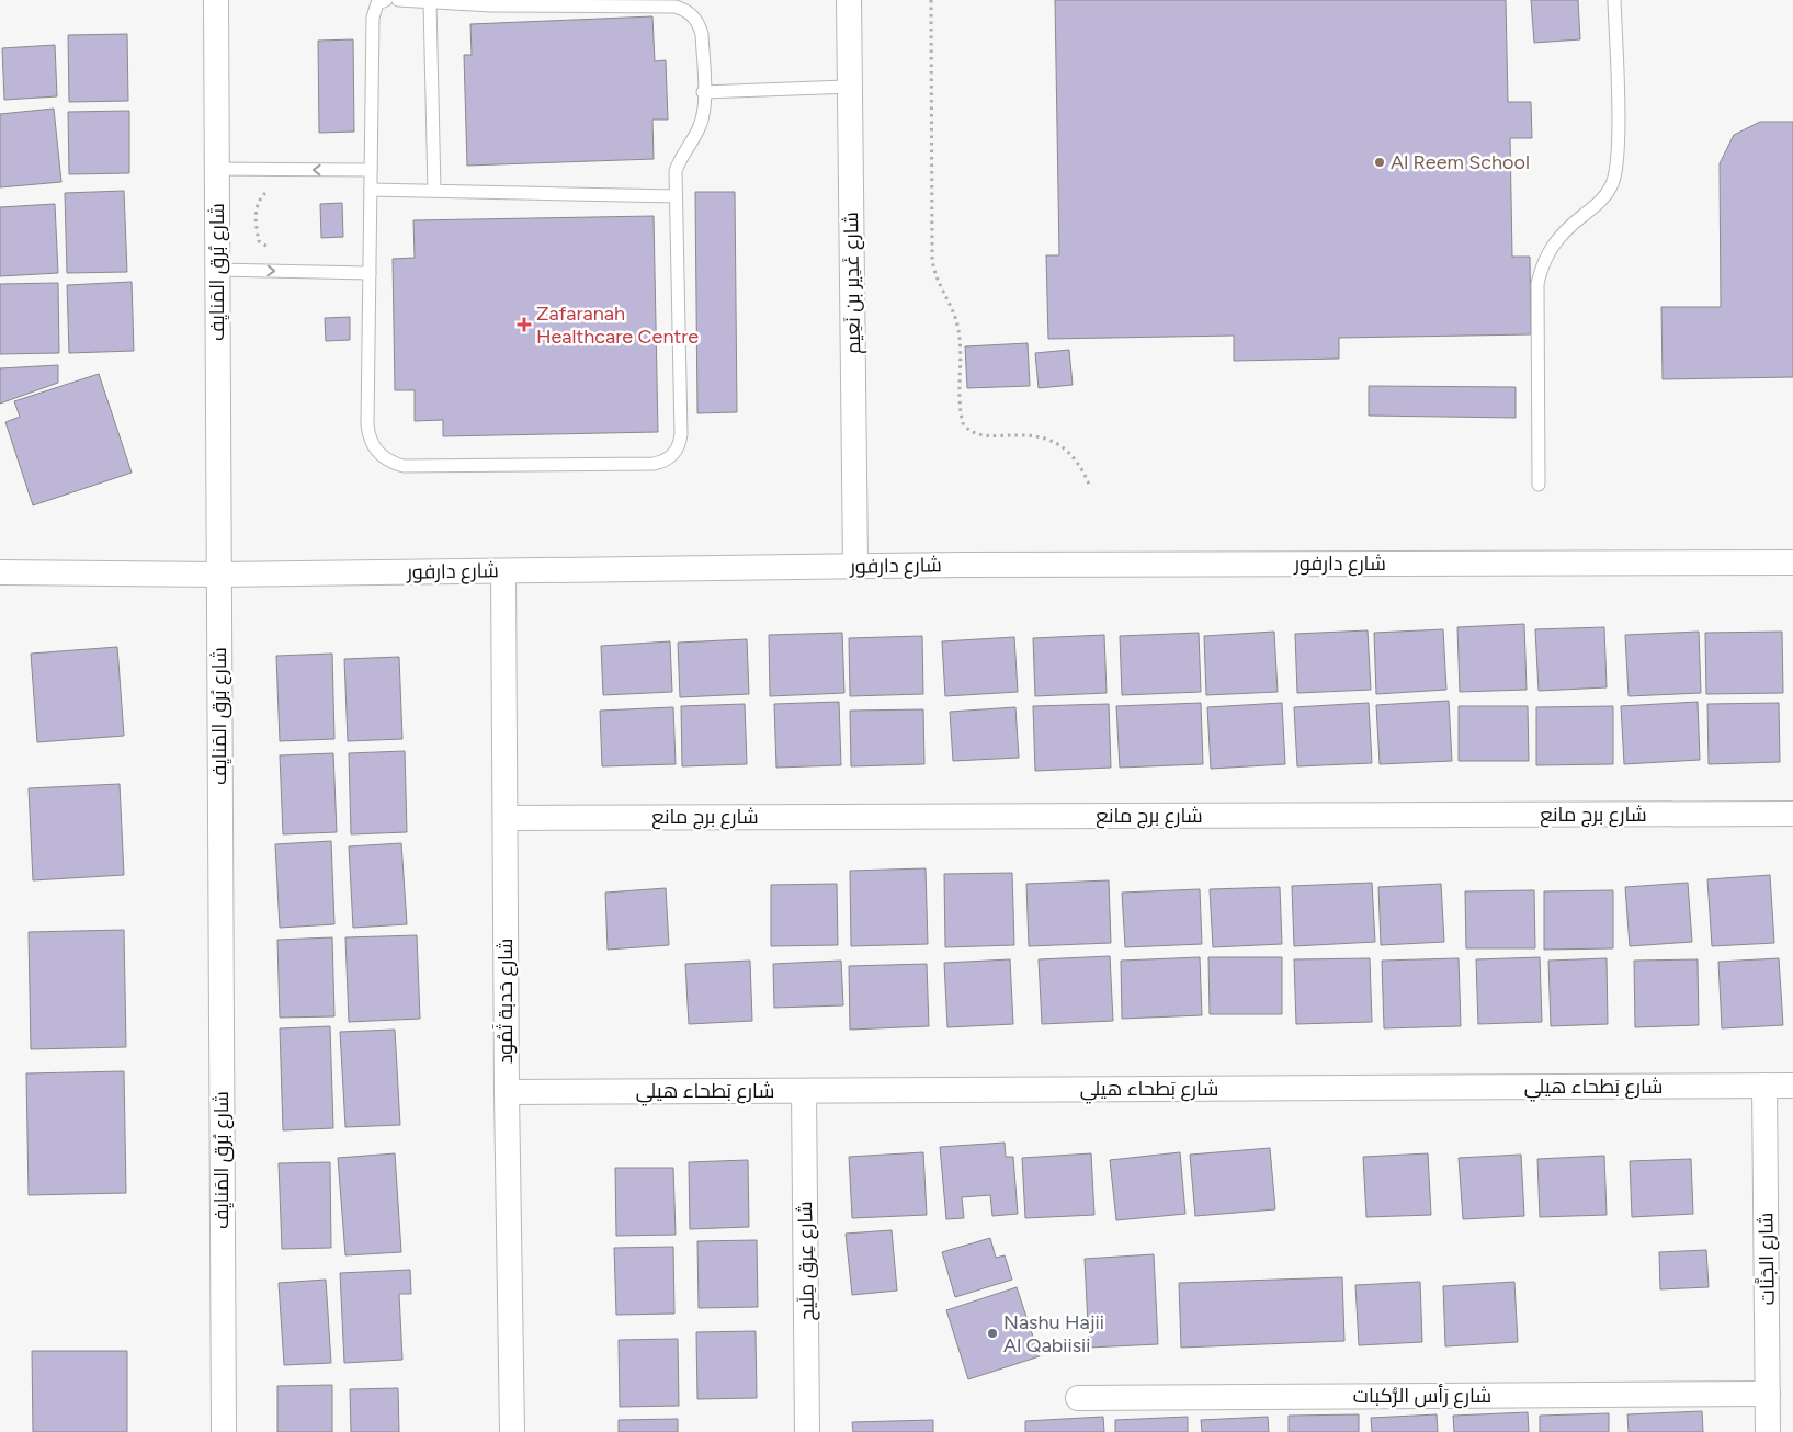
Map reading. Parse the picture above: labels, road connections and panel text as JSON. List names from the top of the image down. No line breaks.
{"streets":{"street":["شارع بُرق المَنايِف","شارع غَدِير بن نَعِيم","شارع دارفور","شارع برج مانع","شارع حَدبة ثَمُود","شارع بَطحاء هيلي","شارع الجَنَّات","شارع عِرق مِلَيح","شارع رَأس الرُّكبات"]},"crossings":[["شارع بُرق المَنايِف","شارع دارفور"],["شارع غَدِير بن نَعِيم","شارع دارفور"],["شارع دارفور","شارع حَدبة ثَمُود"],["شارع برج مانع","شارع حَدبة ثَمُود"],["شارع حَدبة ثَمُود","شارع بَطحاء هيلي"],["شارع بَطحاء هيلي","شارع الجَنَّات"],["شارع بَطحاء هيلي","شارع عِرق مِلَيح"],["شارع الجَنَّات","شارع رَأس الرُّكبات"]],"places":{"other":["Al Reem School","Nashu Hajii Al Qabiisii"],"health":["Zafaranah Healthcare Centre"]}}
